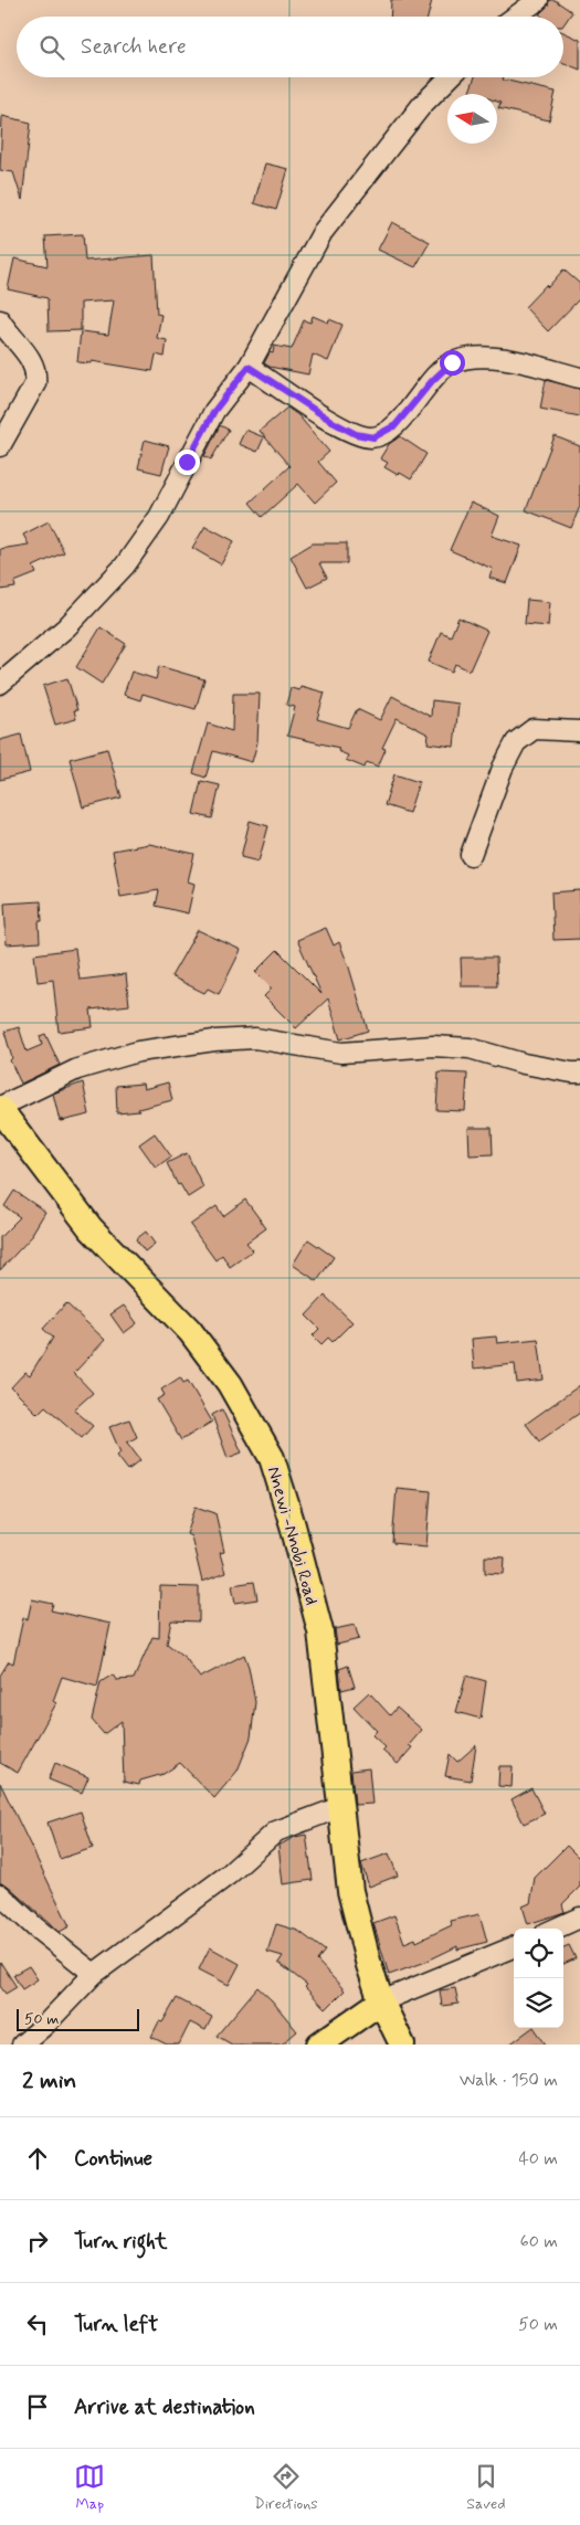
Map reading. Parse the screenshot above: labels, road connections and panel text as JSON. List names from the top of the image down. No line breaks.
{"streets":{"main road":["Nnewi -Nnobi Road"]},"scale_bar":"50 m","north":"left","page":{"search":"Search here","scale":"50 m","heading":["2 min","Walk · 150 m"],"list":[["Continue","40 m"],["Turn right","60 m"],["Turn left","50 m"],"Arrive at destination"],"nav":["Map","Directions","Saved"]}}
